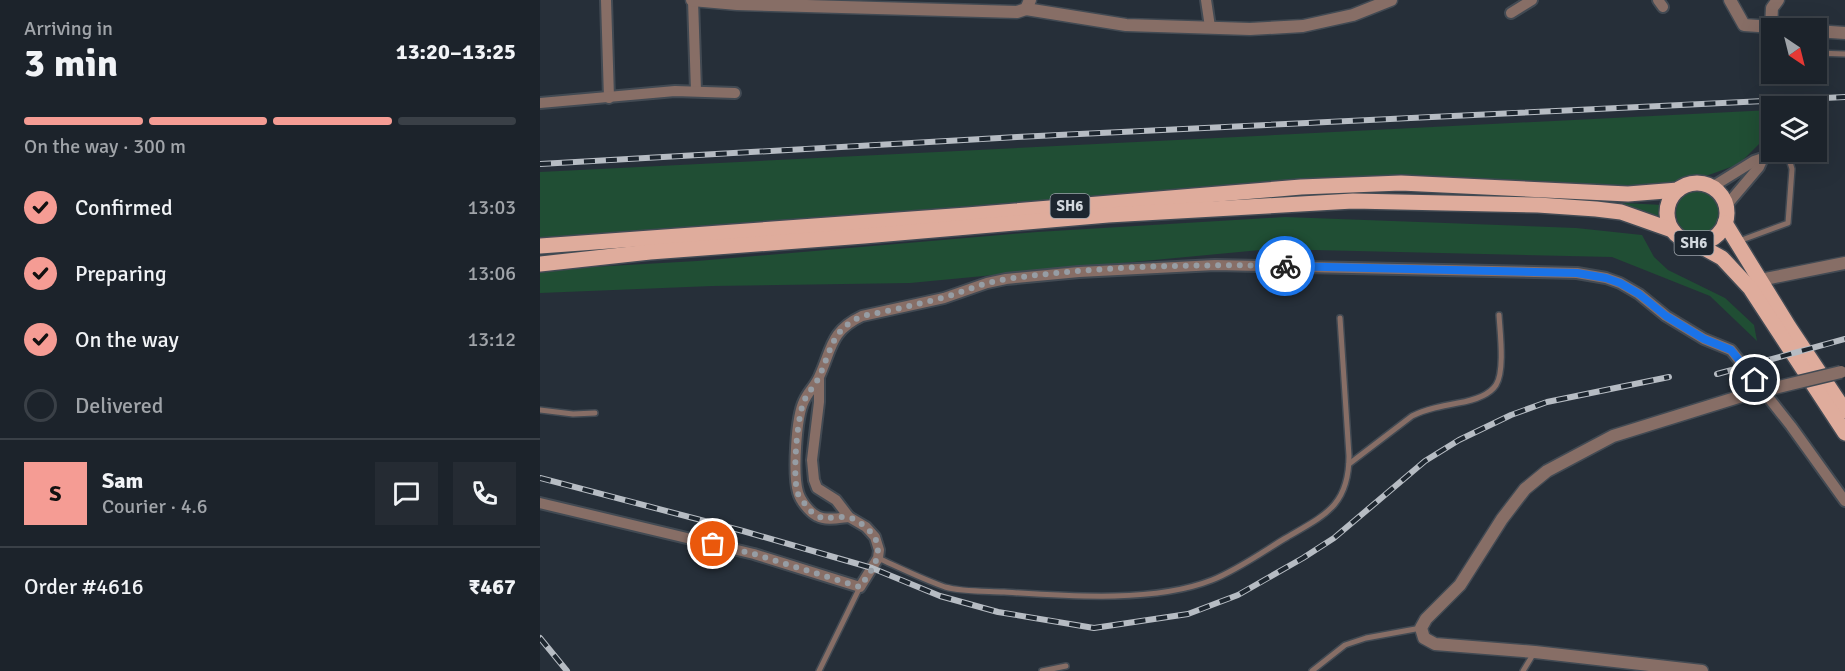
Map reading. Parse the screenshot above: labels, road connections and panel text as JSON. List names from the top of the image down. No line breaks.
{"streets":{"main road":["SH6"]},"north":"bottom right","page":{"heading":["3 min","Arriving in","13:20–13:25"],"panel":["Sam","Courier · 4.6","Order #4616","₹467"],"bar":"On the way · 300 m","list":[["Confirmed","13:03"],["Preparing","13:06"],["On the way","13:12"],"Delivered"],"round":"S"}}
